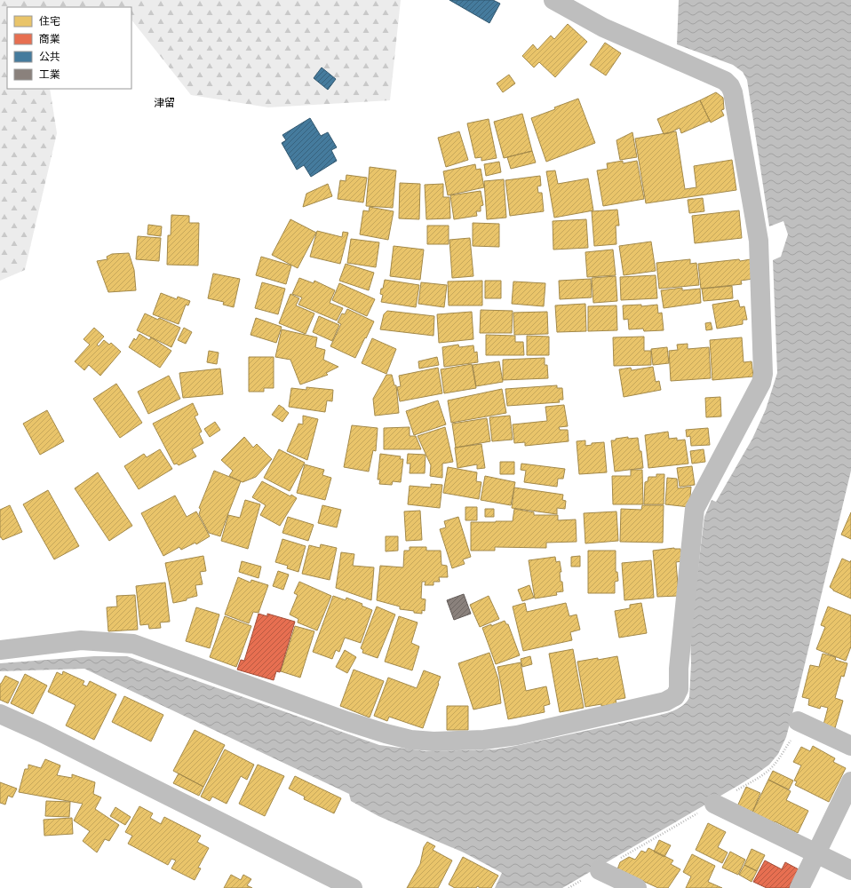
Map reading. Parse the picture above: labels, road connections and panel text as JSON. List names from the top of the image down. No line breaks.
{"districts":["津留"],"legend":["住宅","商業","公共","工業"]}
